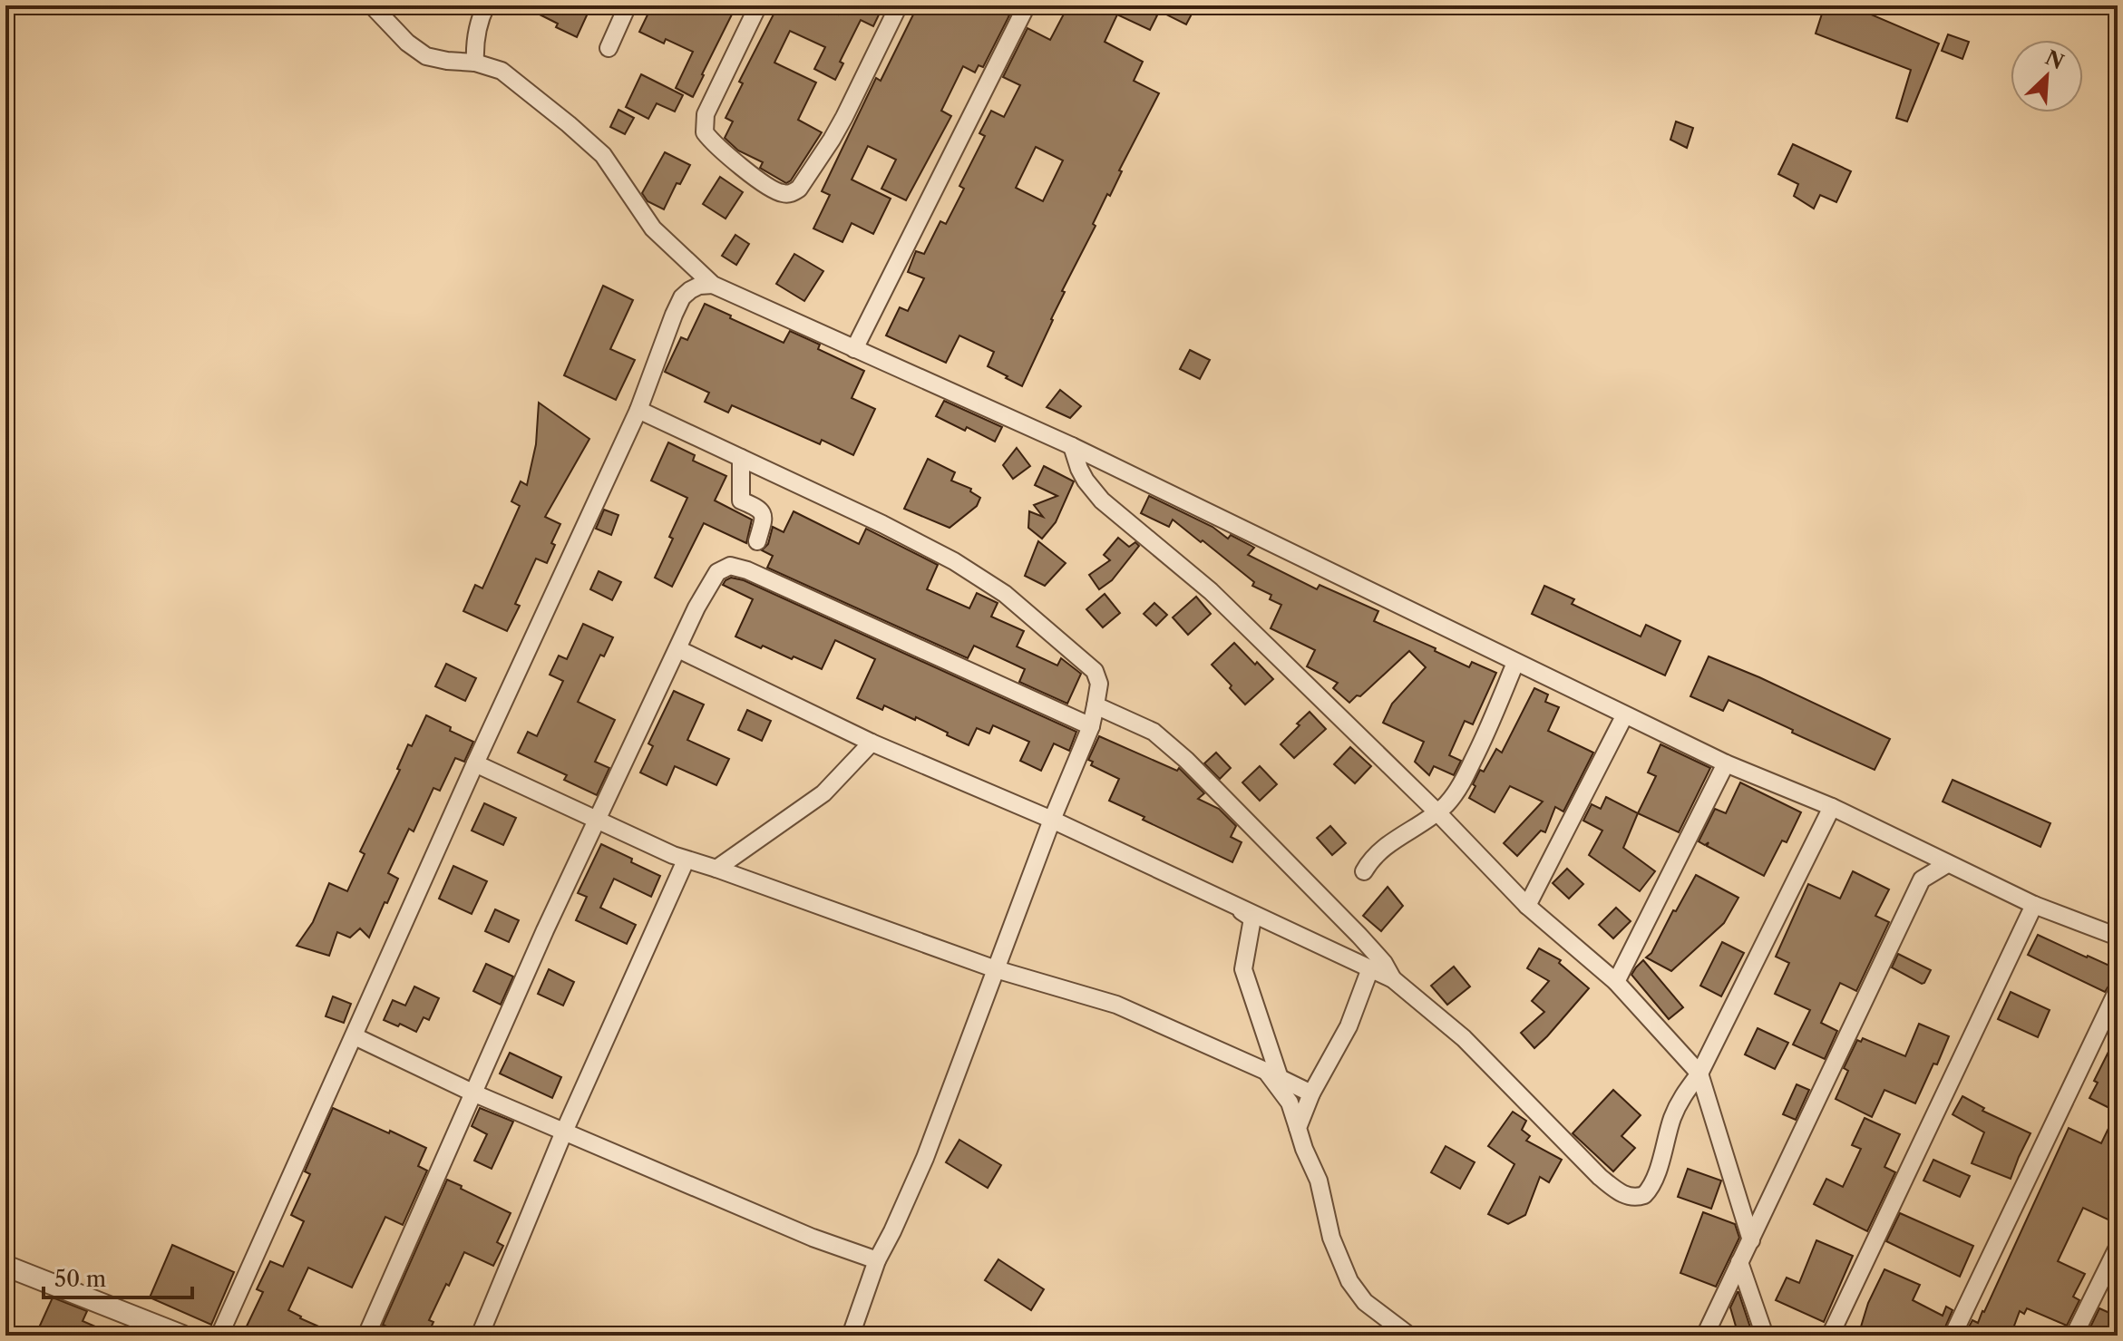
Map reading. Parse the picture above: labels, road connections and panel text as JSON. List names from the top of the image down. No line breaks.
{"scale_bar":"50 m","north":"top right"}
